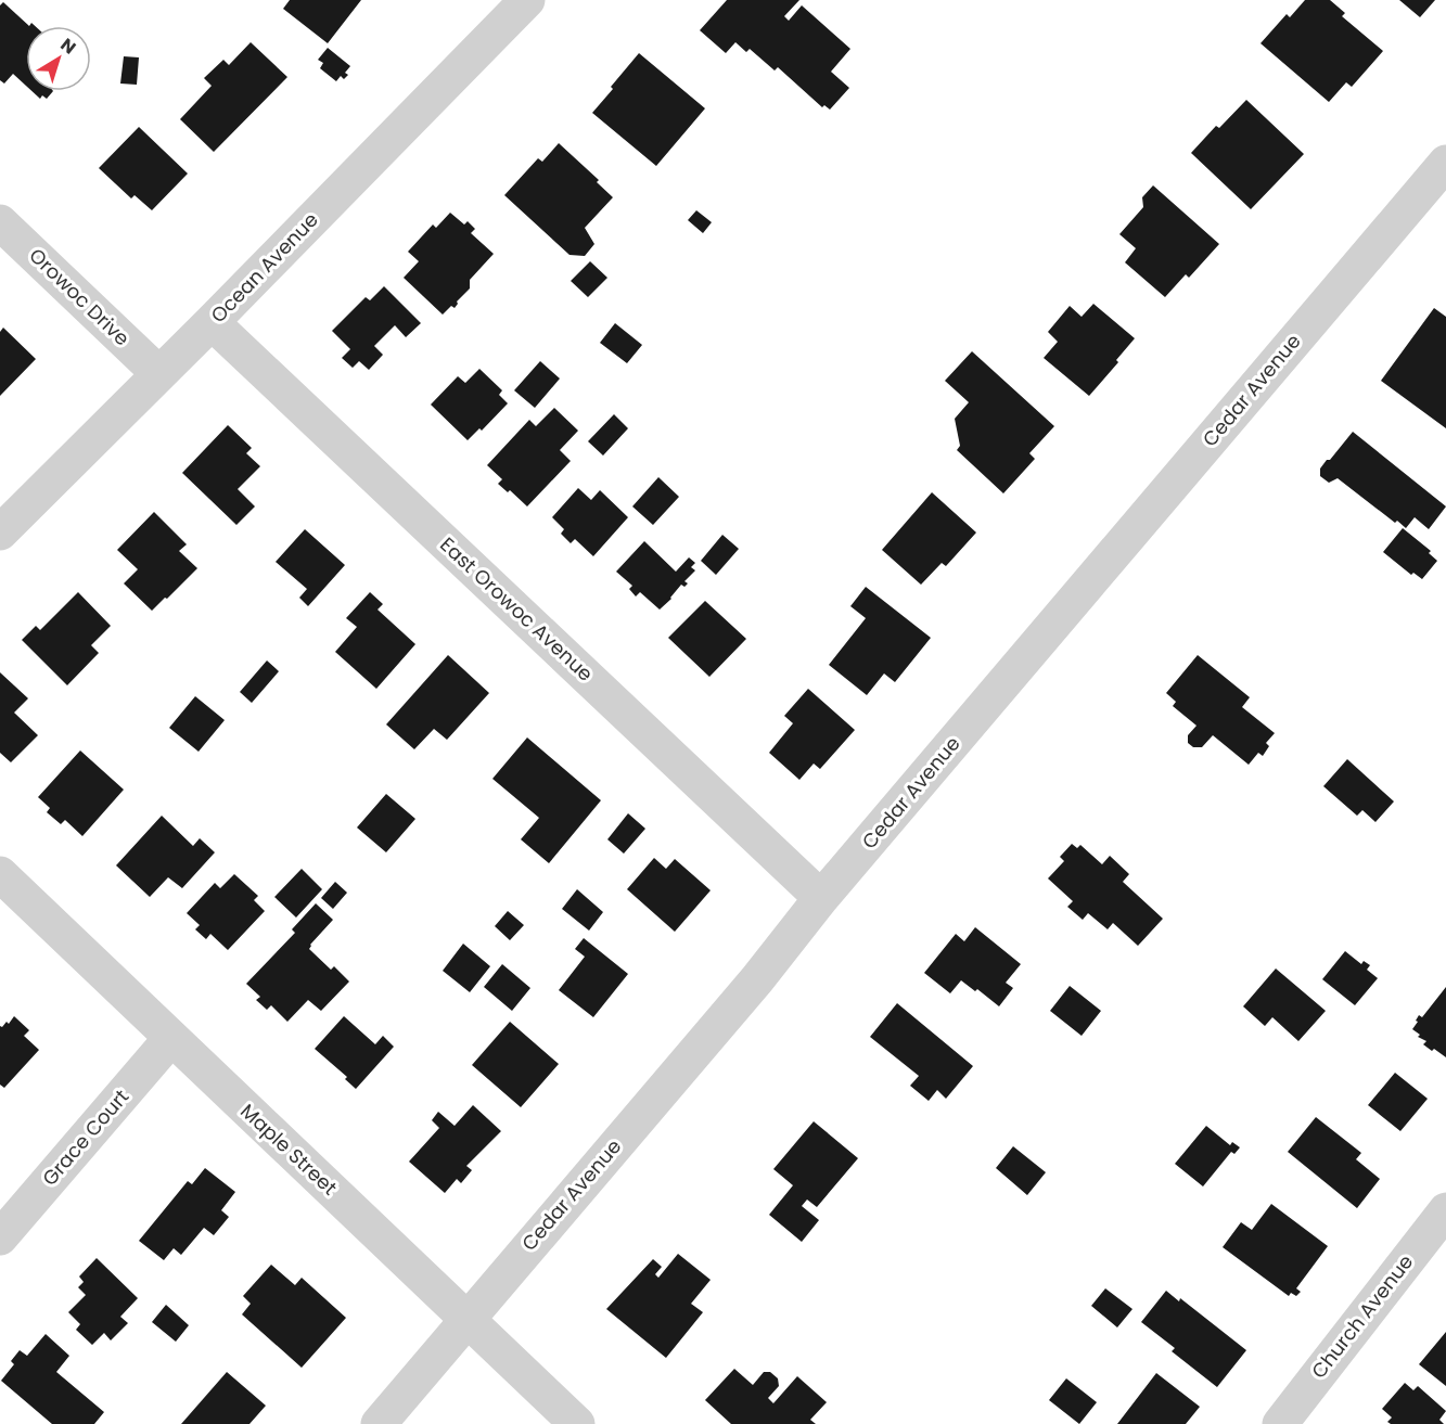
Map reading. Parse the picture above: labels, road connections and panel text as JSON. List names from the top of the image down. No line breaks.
{"streets":{"street":["Ocean Avenue","Orowoc Drive","Cedar Avenue","East Orowoc Avenue","Grace Court","Maple Street","Church Avenue"]},"crossings":[["Ocean Avenue","Orowoc Drive"],["Ocean Avenue","East Orowoc Avenue"],["Cedar Avenue","East Orowoc Avenue"],["Cedar Avenue","Maple Street"],["Grace Court","Maple Street"]],"north":"top right"}
